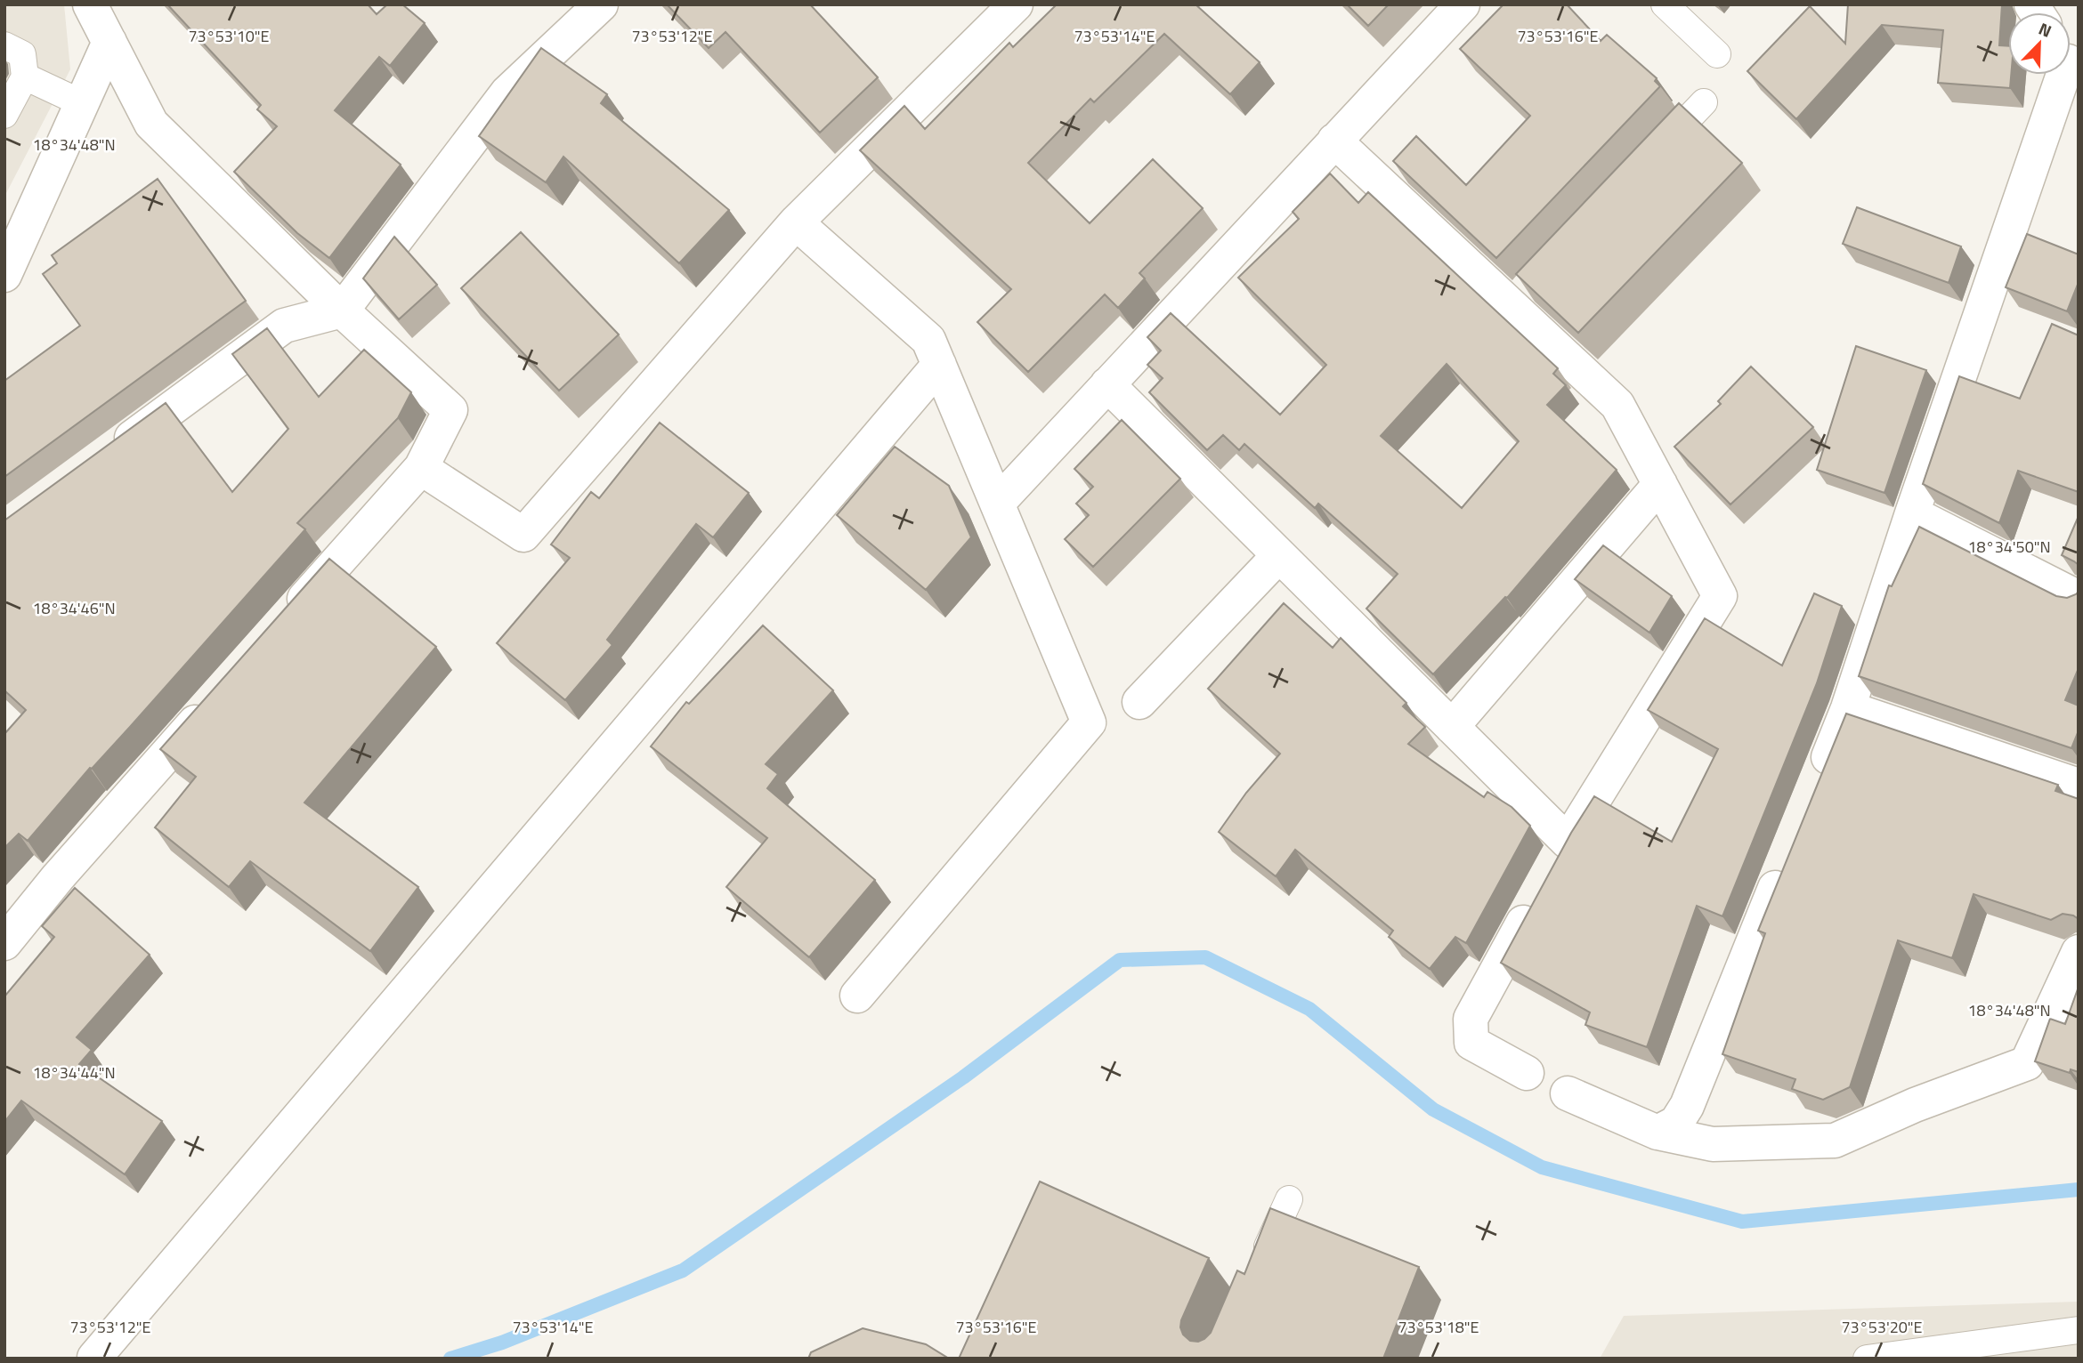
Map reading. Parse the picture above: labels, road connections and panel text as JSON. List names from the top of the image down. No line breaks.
{"north":"top right","coordinates":["73°53'10\"E","73°53'12\"E","73°53'14\"E","73°53'16\"E","18°34'48\"N","18°34'50\"N","18°34'46\"N","18°34'44\"N","73°53'18\"E","73°53'20\"E"]}
